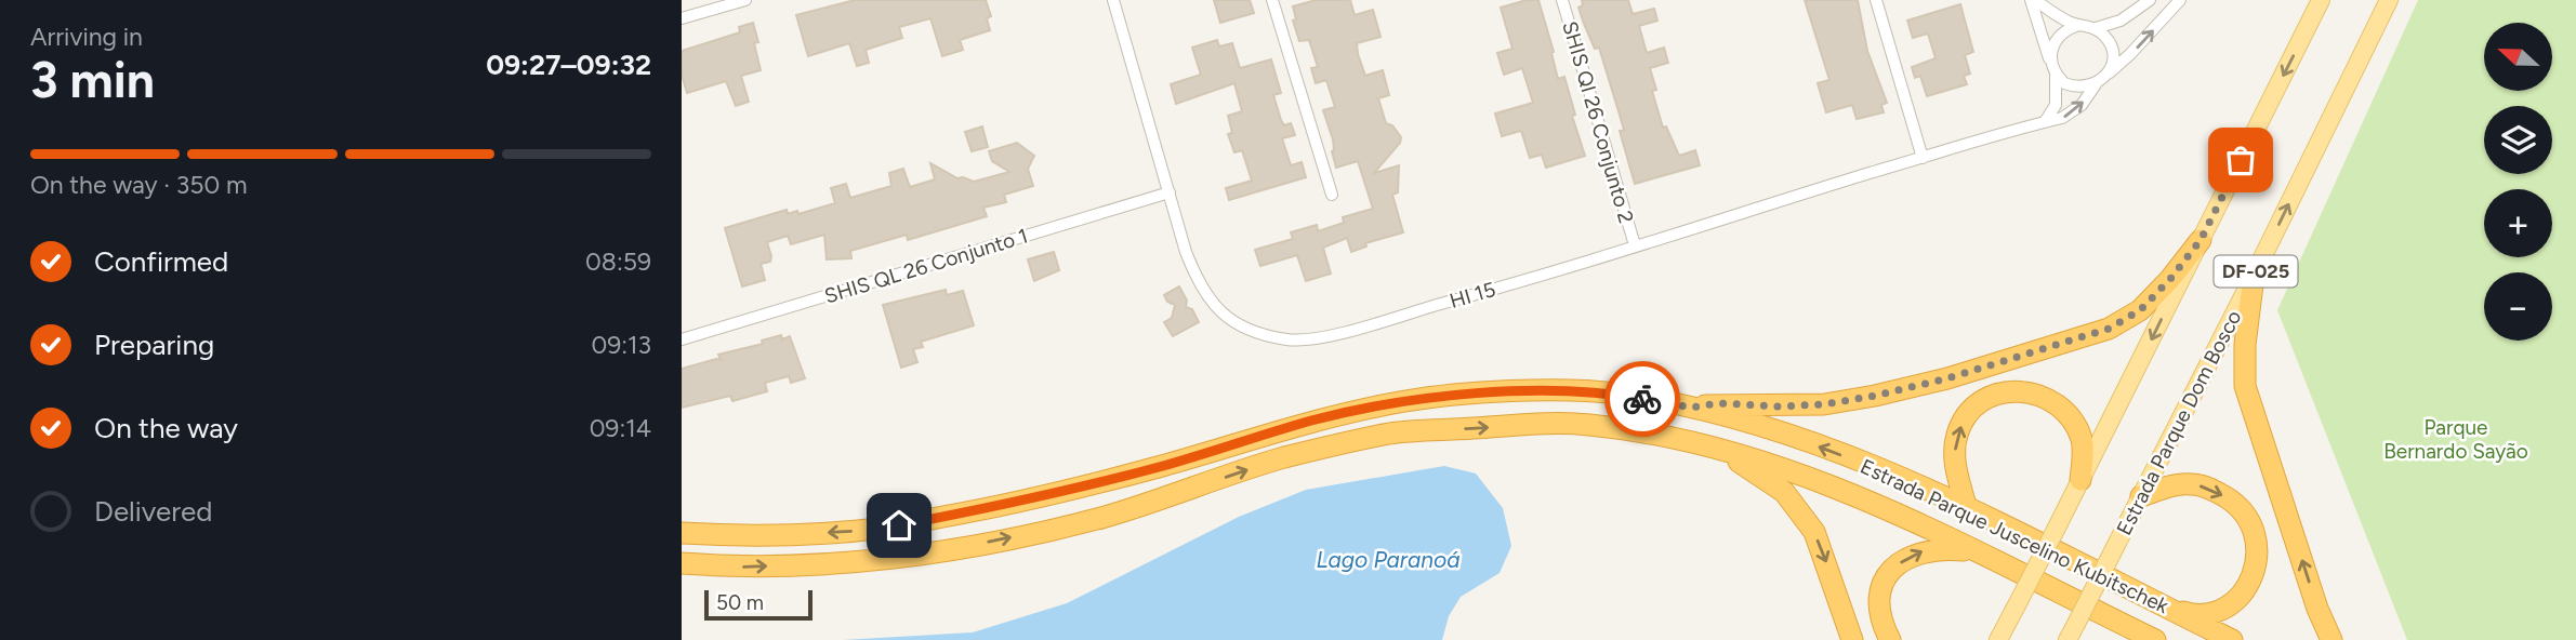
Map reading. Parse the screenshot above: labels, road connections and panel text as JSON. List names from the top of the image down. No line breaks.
{"streets":{"highway":["Estrada Parque Juscelino Kubitschek"],"main road":["DF-025","Estrada Parque Dom Bosco"],"street":["SHIS QI 26 Conjunto 2","SHIS QL 26 Conjunto 1","HI 15"]},"crossings":[["SHIS QI 26 Conjunto 2","HI 15"],["SHIS QL 26 Conjunto 1","HI 15"]],"water":["Lago Paranoá"],"parks":["Parque Bernardo Sayão"],"scale_bar":"50 m","north":"left","page":{"heading":["3 min","Arriving in","09:27–09:32"],"map_buttons":["+","−"],"bar":"On the way · 350 m","list":[["Confirmed","08:59"],["Preparing","09:13"],["On the way","09:14"],"Delivered"],"scale":"50 m"}}
